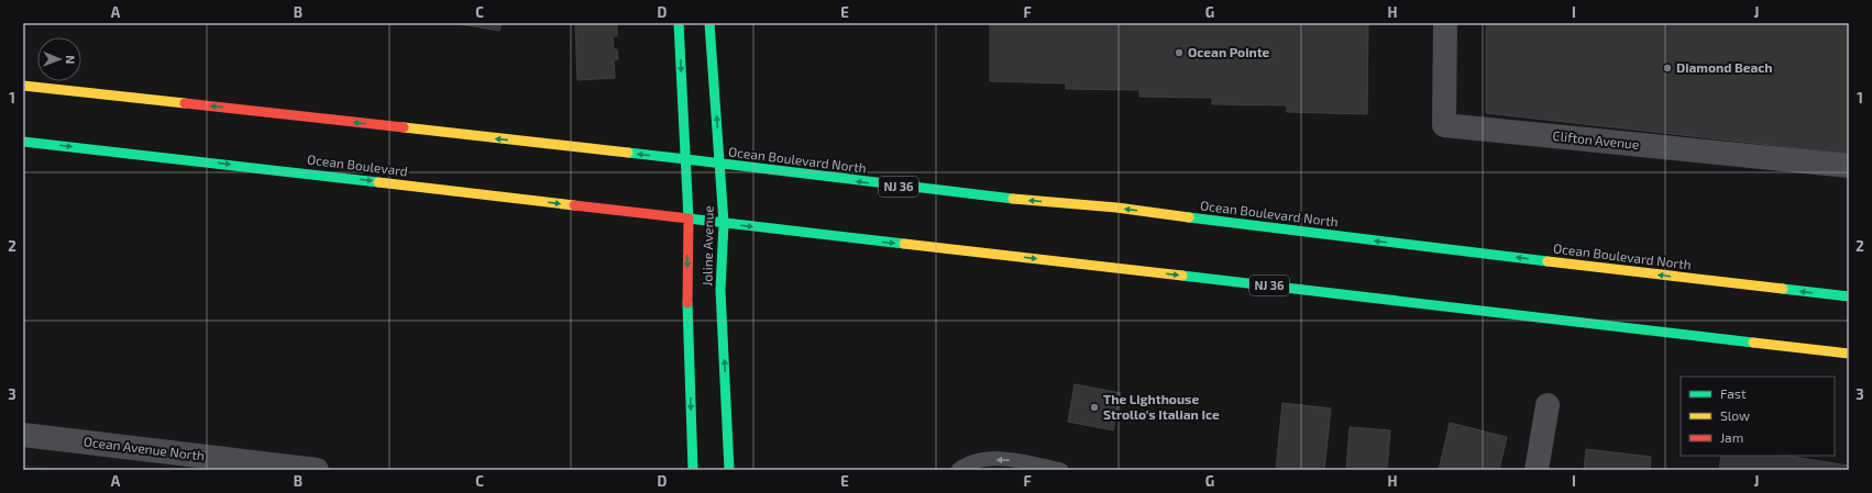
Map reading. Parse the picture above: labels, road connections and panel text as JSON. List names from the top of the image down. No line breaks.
{"streets":{"main road":["Ocean Boulevard North","Ocean Boulevard","NJ 36","Joline Avenue"],"street":["Clifton Avenue","Ocean Avenue North"]},"crossings":[["Ocean Boulevard North","Joline Avenue"],["Ocean Boulevard","NJ 36"],["Ocean Boulevard","Joline Avenue"],["NJ 36","Joline Avenue"]],"places":["Ocean Pointe","Diamond Beach","The Lighthouse Strollo's Italian Ice"],"legend":["Fast","Slow","Jam"],"north":"right","grid":{"columns":["A","B","C","D","E","F","G","H","I","J"],"rows":["1","2","3"]}}
